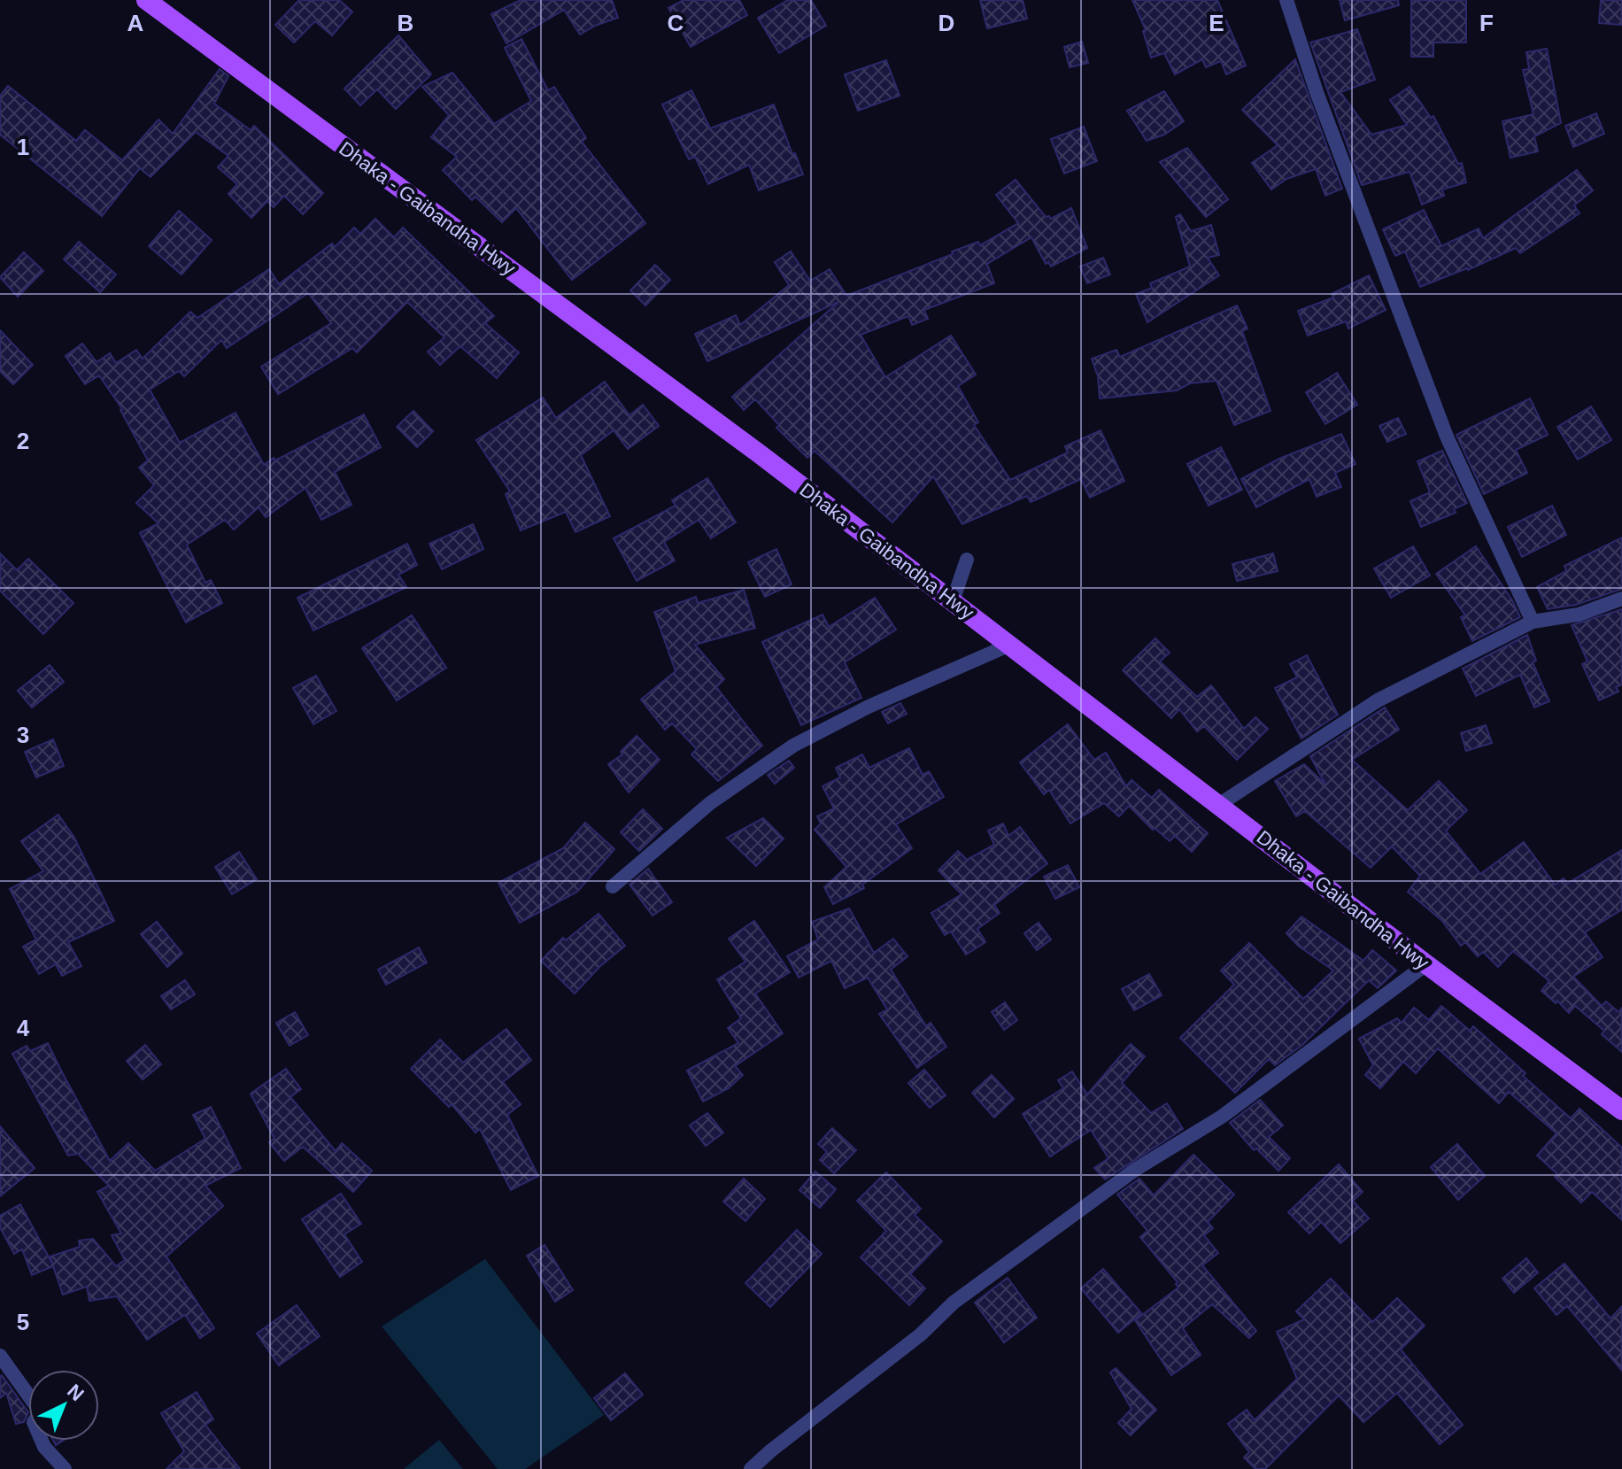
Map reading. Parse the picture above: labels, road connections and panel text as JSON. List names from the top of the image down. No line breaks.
{"streets":{"main road":["Dhaka - Gaibandha Hwy"]},"north":"top right","grid":{"columns":["A","B","C","D","E","F"],"rows":["1","2","3","4","5"]}}
